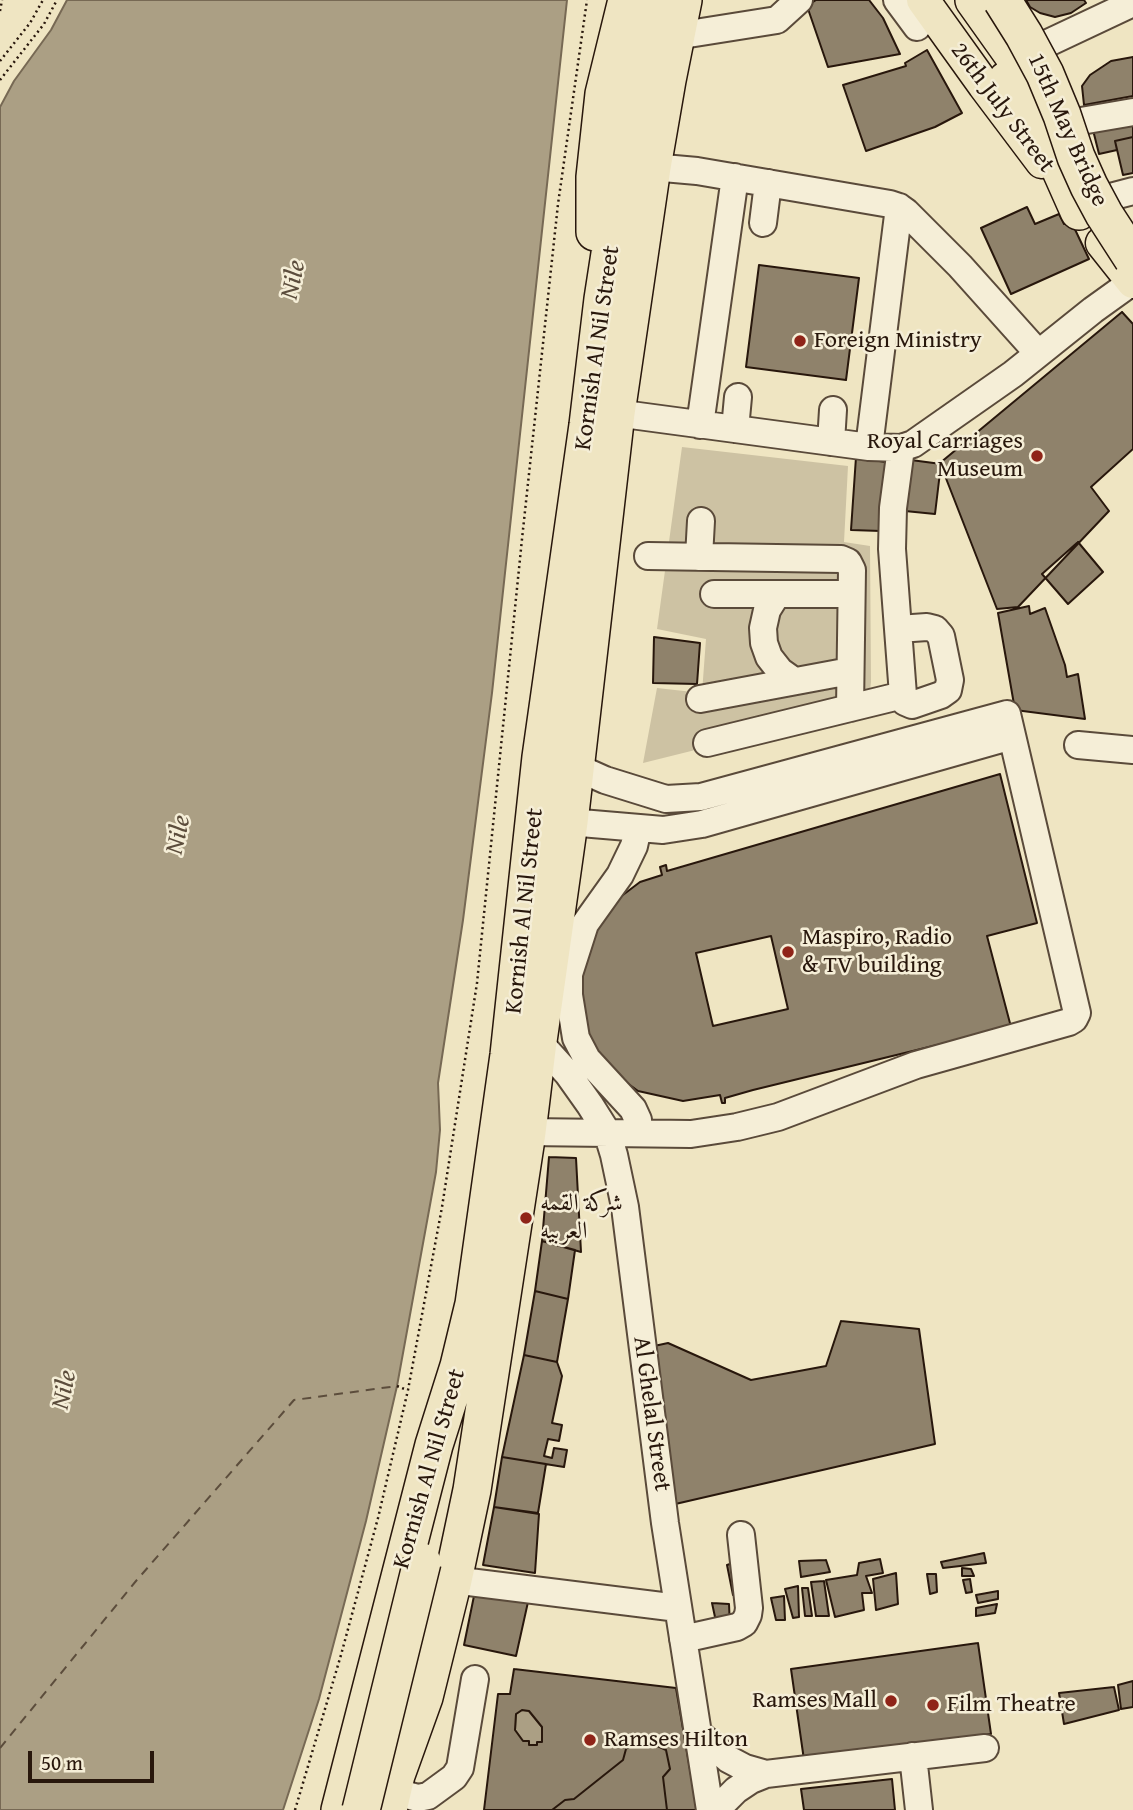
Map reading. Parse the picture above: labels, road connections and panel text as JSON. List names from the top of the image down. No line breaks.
{"streets":{"highway":["15th May Bridge","Kornish Al Nil Street"],"main road":["26th July Street"],"street":["Al Ghelal Street"]},"crossings":[["26th July Street","15th May Bridge"],["Kornish Al Nil Street","Al Ghelal Street"]],"water":["Nile"],"places":["Foreign Ministry","Royal Carriages Museum","Maspiro, Radio & TV building","شركة القمه العربيه","Ramses Mall","Film Theatre","Ramses Hilton"],"scale_bar":"50 m"}
